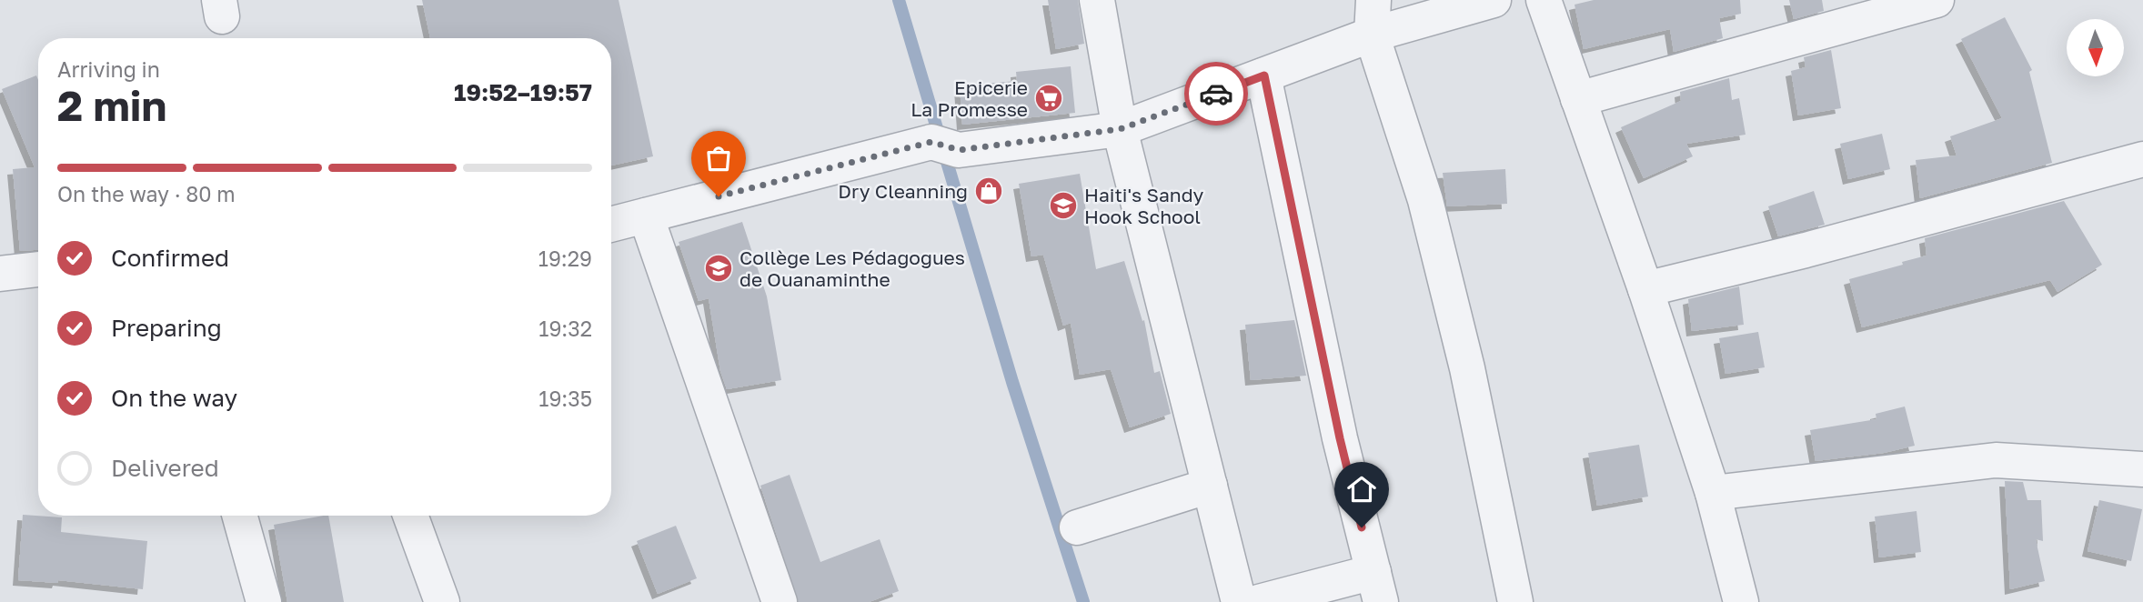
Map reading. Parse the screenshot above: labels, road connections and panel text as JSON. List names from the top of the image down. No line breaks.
{"places":{"supermarket":["Epicerie La Promesse"],"shop":["Dry Cleanning"],"school or university":["Haiti's Sandy Hook School","Collège Les Pédagogues de Ouanaminthe"]},"north":"bottom","page":{"heading":["2 min","Arriving in","19:52–19:57"],"bar":"On the way · 80 m","list":[["Confirmed","19:29"],["Preparing","19:32"],["On the way","19:35"],"Delivered"]}}
